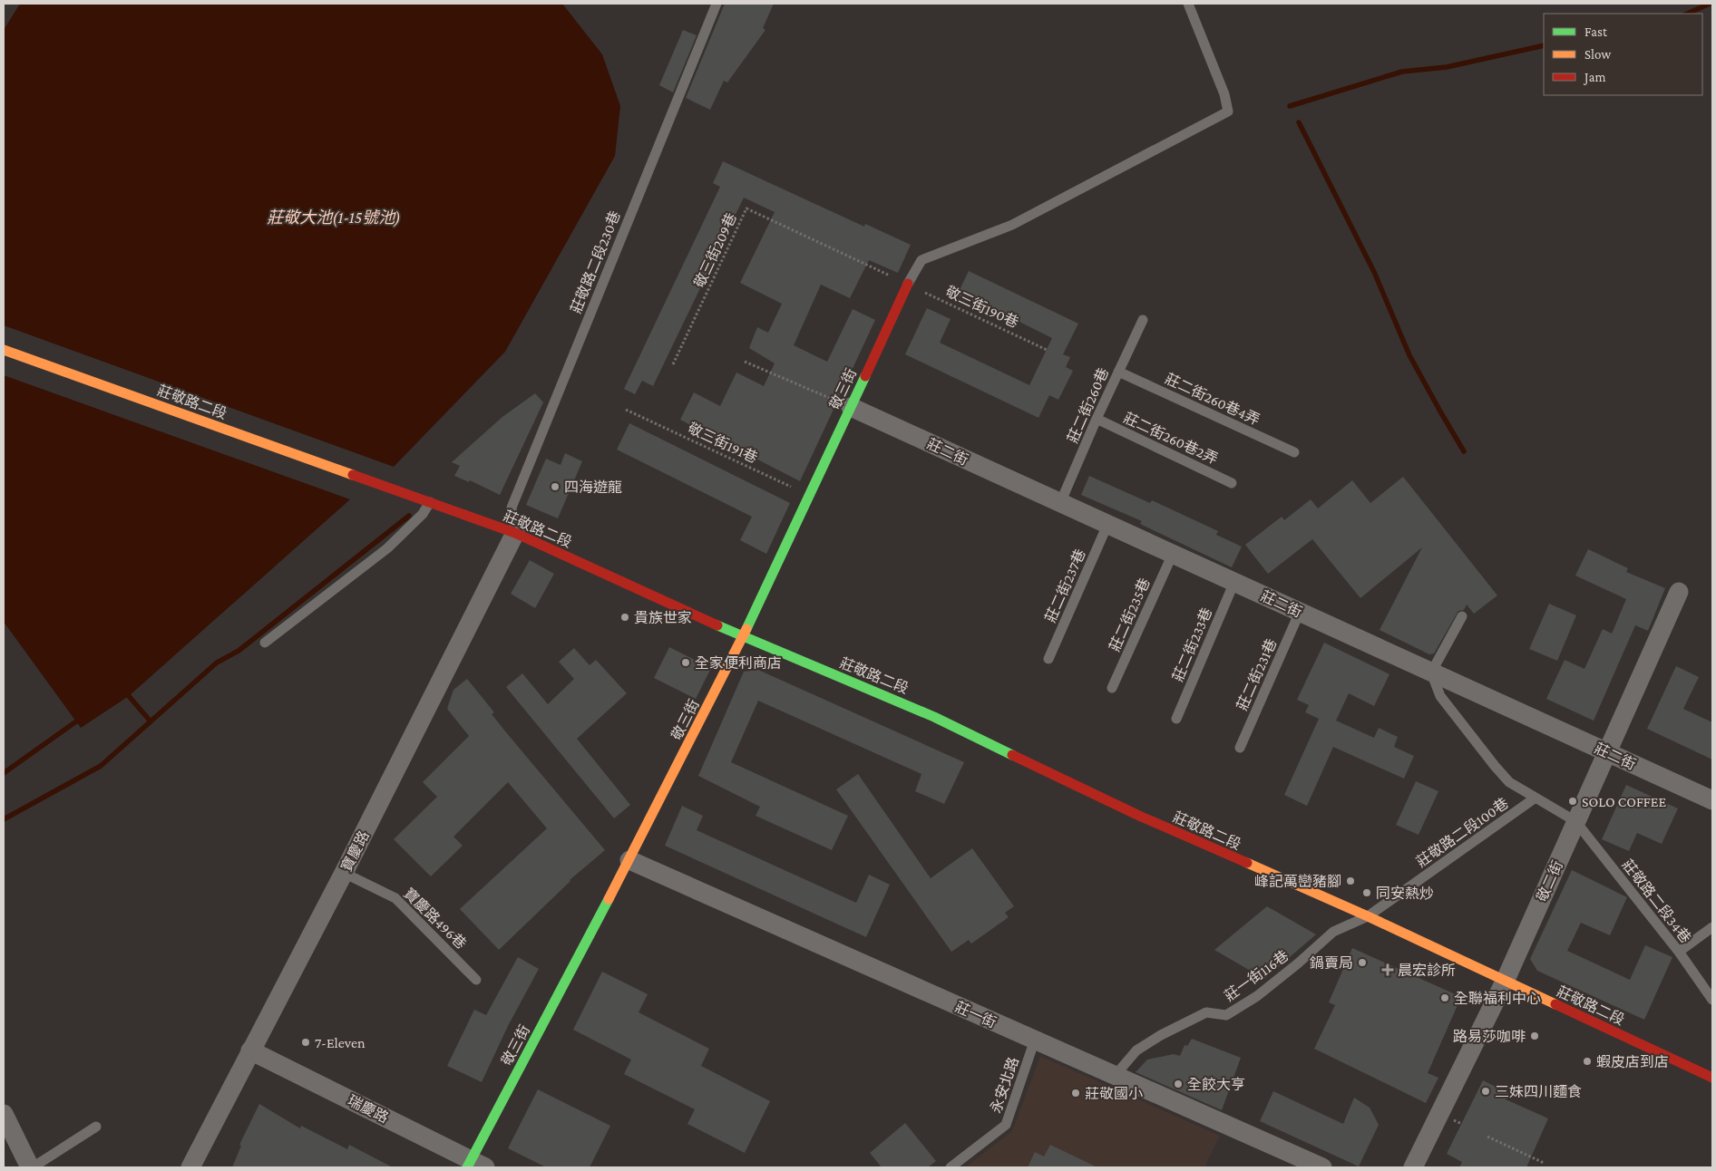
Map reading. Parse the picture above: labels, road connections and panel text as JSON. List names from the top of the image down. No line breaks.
{"streets":{"street":["敬三街","莊敬路二段","莊二街","寶慶路","敬二街","莊一街","瑞慶路"],"lane":["莊敬路二段230巷","莊二街260巷4弄","莊二街260巷","莊二街260巷2弄","莊二街237巷","莊二街235巷","莊二街233巷","莊二街231巷","莊敬路二段100巷","莊敬路二段34巷","寶慶路496巷","莊一街116巷","永安北路"],"path":["敬三街209巷","敬三街190巷","敬三街191巷"]},"crossings":[["敬三街209巷","敬三街190巷"],["敬三街209巷","敬三街"],["莊敬路二段230巷","莊敬路二段"],["莊敬路二段230巷","寶慶路"],["敬三街190巷","敬三街"],["敬三街","莊敬路二段"],["敬三街","敬三街191巷"],["敬三街","莊二街"],["敬三街","莊一街"],["敬三街","瑞慶路"],["莊二街260巷4弄","莊二街260巷"],["莊敬路二段","莊敬路二段100巷"],["莊敬路二段","寶慶路"],["莊敬路二段","敬二街"],["莊敬路二段","莊一街116巷"],["莊二街260巷","莊二街260巷2弄"],["莊二街260巷","莊二街"],["莊二街","莊二街237巷"],["莊二街","莊二街235巷"],["莊二街","莊二街233巷"],["莊二街","莊二街231巷"],["莊二街","敬二街"],["莊敬路二段100巷","莊一街116巷"],["寶慶路","寶慶路496巷"],["寶慶路","瑞慶路"],["敬二街","莊敬路二段34巷"],["莊一街116巷","莊一街"],["莊一街","永安北路"]],"water":["莊敬大池(1-15號池)"],"places":{"other":["四海遊龍","貴族世家","全家便利商店","SOLO COFFEE","峰記萬巒豬腳","同安熱炒","鍋賣局","全聯福利中心","路易莎咖啡","7-Eleven","蝦皮店到店","全餃大亨","三妹四川麵食","莊敬國小"],"health":["晨宏診所"]},"legend":["Fast","Slow","Jam"]}
